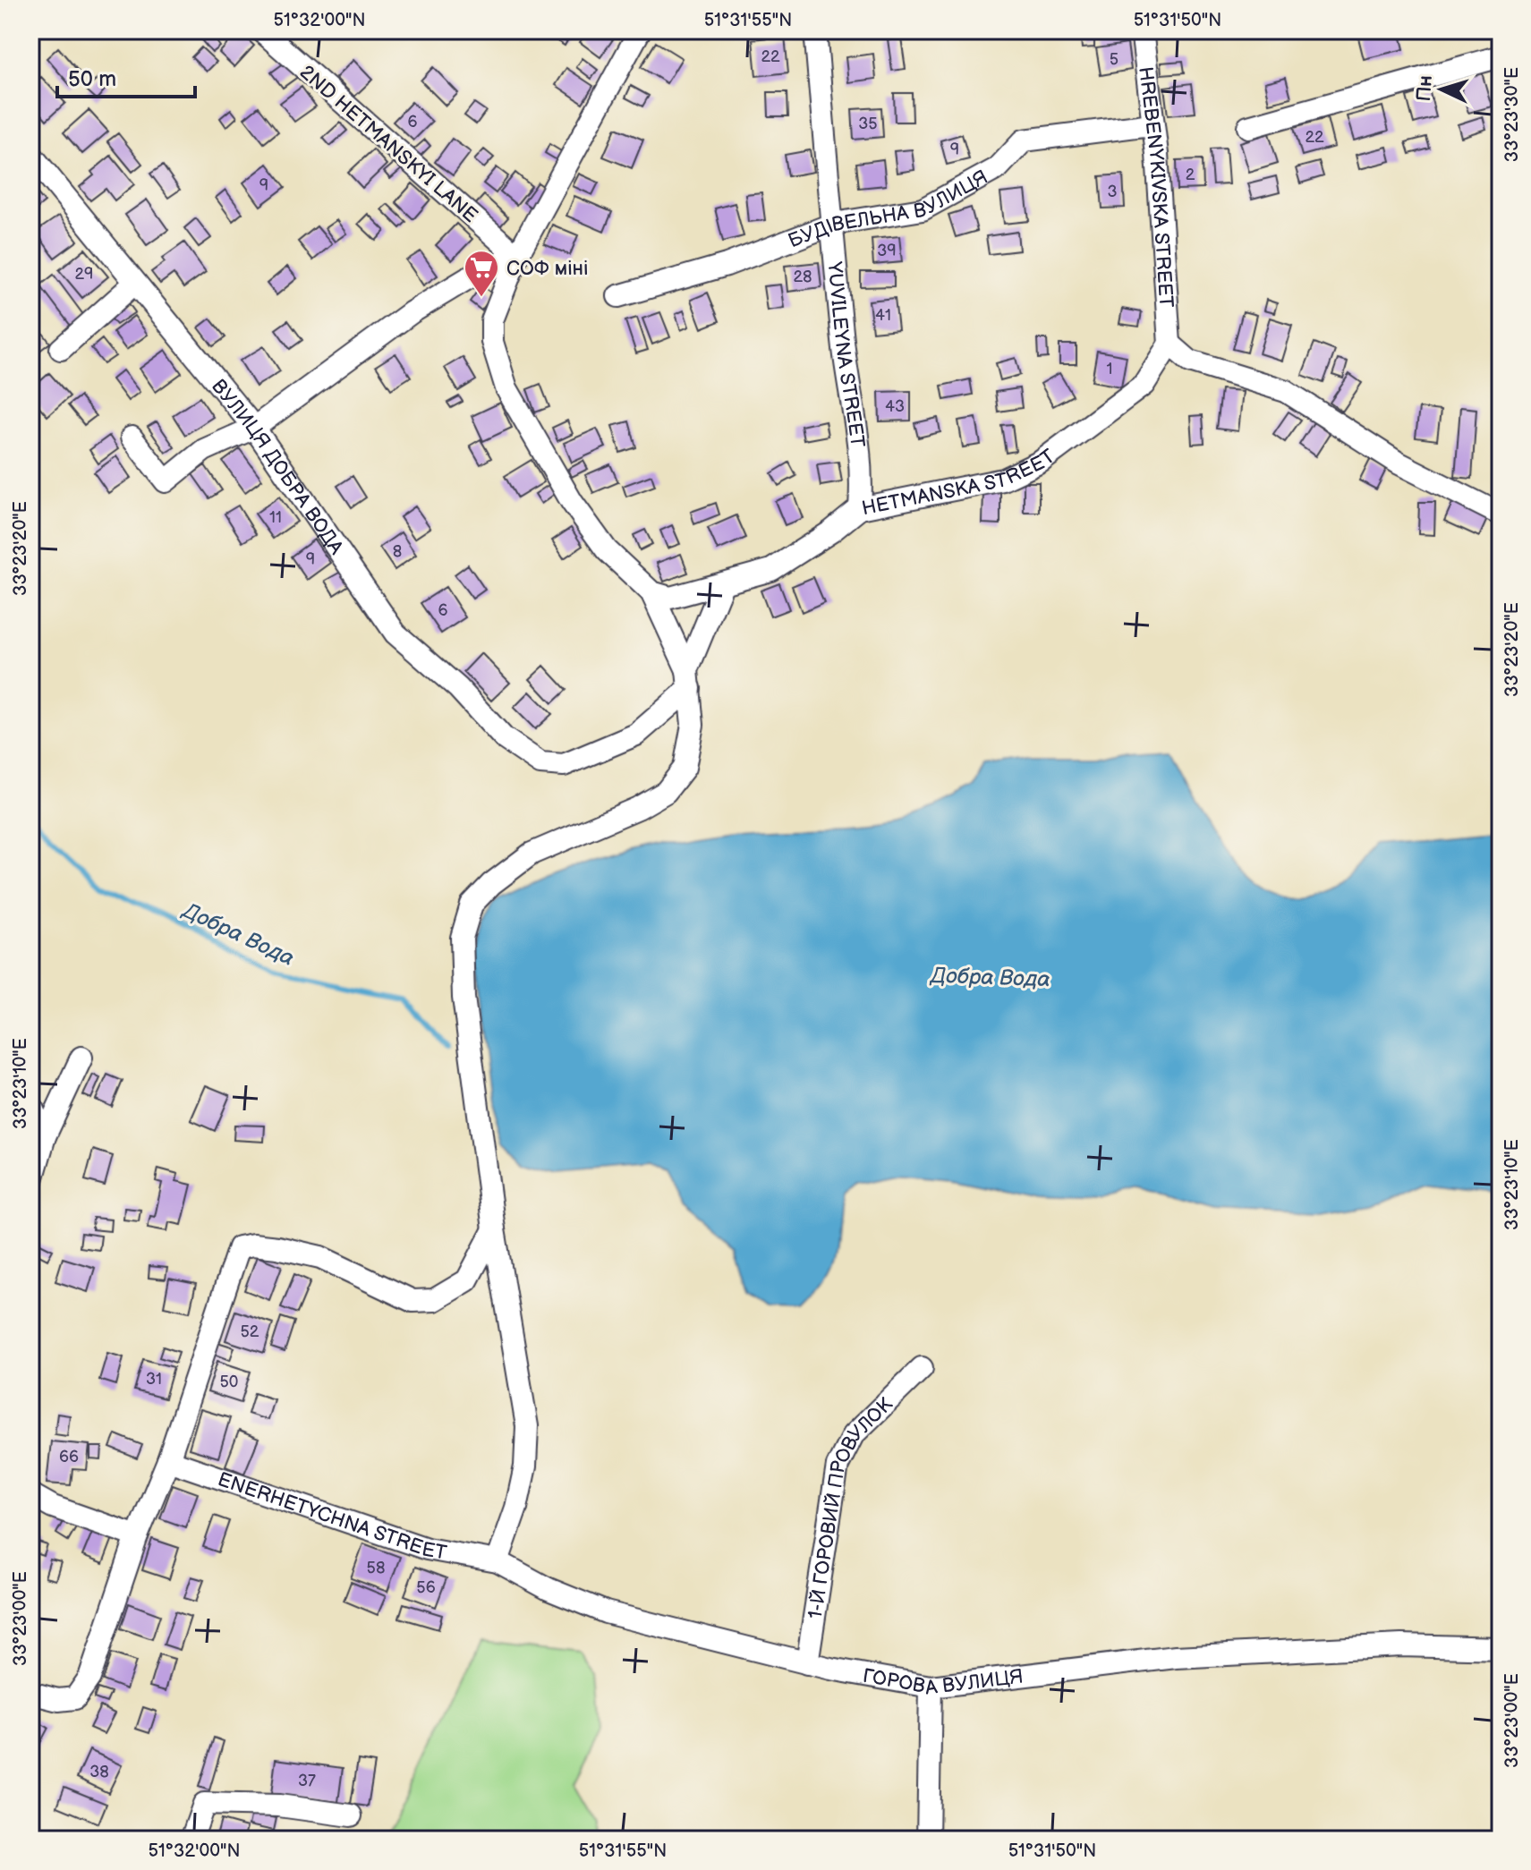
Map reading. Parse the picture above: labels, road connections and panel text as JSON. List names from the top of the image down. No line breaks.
{"streets":{"street":["2ND HETMANSKYI LANE","HREBENYKIVSKA STREET","БУДІВЕЛЬНА ВУЛИЦЯ","YUVILEYNA STREET","ВУЛИЦЯ ДОБРА ВОДА","HETMANSKA STREET","1-Й ГОРОВИЙ ПРОВУЛОК","ENERHETYCHNA STREET","ГОРОВА ВУЛИЦЯ"]},"crossings":[["HREBENYKIVSKA STREET","БУДІВЕЛЬНА ВУЛИЦЯ"],["HREBENYKIVSKA STREET","HETMANSKA STREET"],["БУДІВЕЛЬНА ВУЛИЦЯ","YUVILEYNA STREET"],["YUVILEYNA STREET","HETMANSKA STREET"],["1-Й ГОРОВИЙ ПРОВУЛОК","ГОРОВА ВУЛИЦЯ"],["ENERHETYCHNA STREET","ГОРОВА ВУЛИЦЯ"]],"water":["Добра Вода"],"places":{"supermarket":["СОФ міні"]},"house_numbers":["22","5","6","35","22","9","2","9","3","39","29","28","41","1","43","11","8","9","6","52","31","50","66","58","56","38","37"],"scale_bar":"50 m","north":"left","coordinates":["51°32'00\"N","51°31'55\"N","51°31'50\"N","33°23'30\"E","33°23'20\"E","33°23'10\"E","33°23'00\"E"]}
